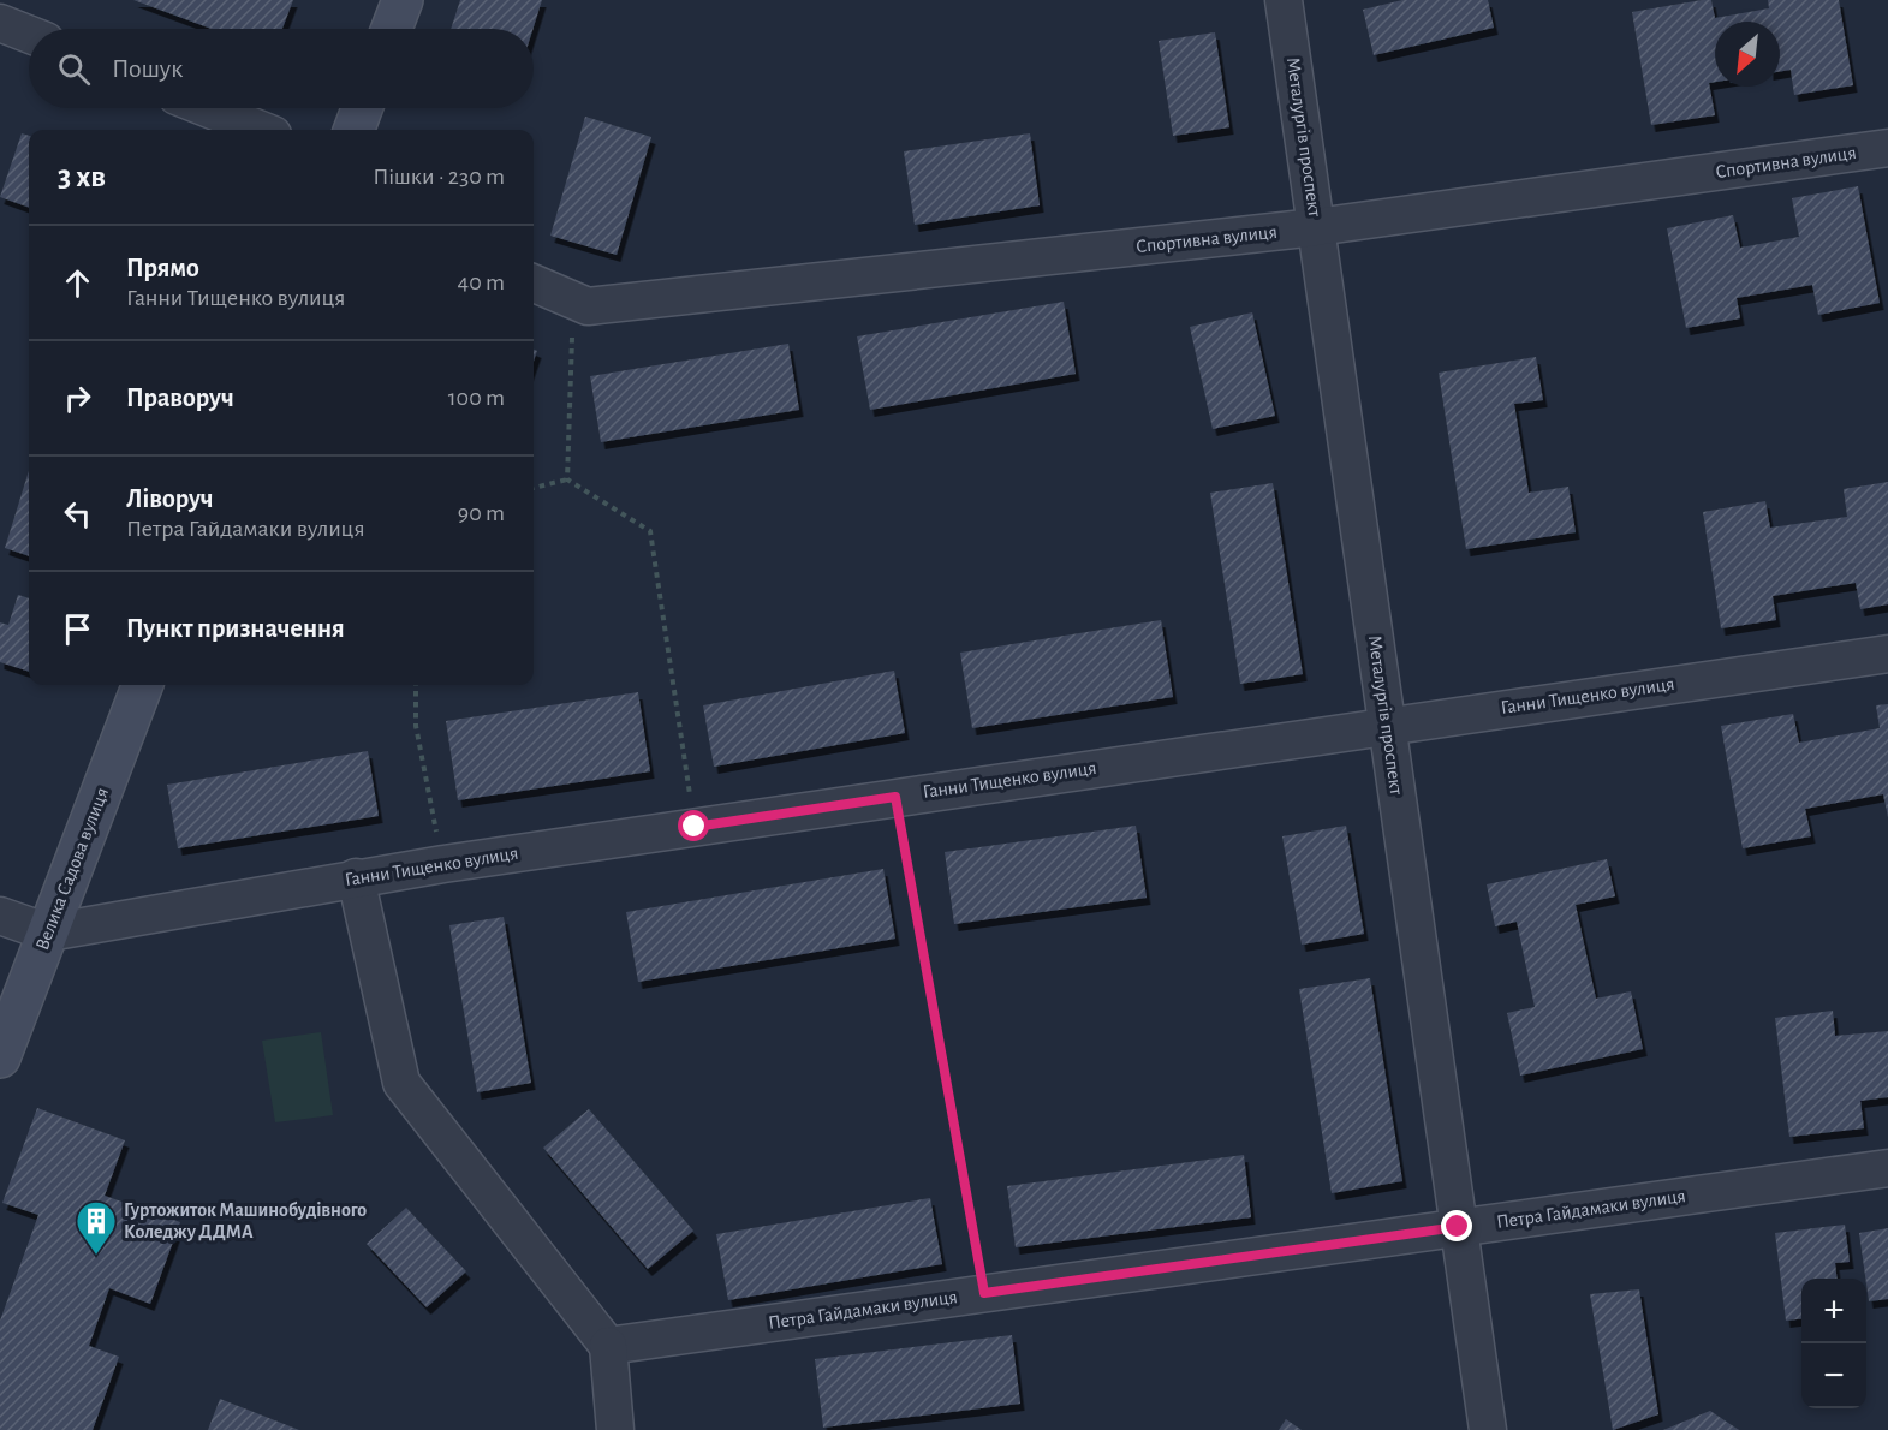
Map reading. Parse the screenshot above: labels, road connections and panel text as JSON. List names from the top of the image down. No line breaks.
{"streets":{"street":["Металургів проспект","Спортивна вулиця","Ганни Тищенко вулиця","Велика Садова вулиця","Петра Гайдамаки вулиця"]},"crossings":[["Металургів проспект","Спортивна вулиця"],["Металургів проспект","Ганни Тищенко вулиця"],["Металургів проспект","Петра Гайдамаки вулиця"],["Ганни Тищенко вулиця","Велика Садова вулиця"]],"places":{"building":["Гуртожиток Машинобудівного Коледжу ДДМА"]},"north":"bottom left","page":{"search":"Пошук","heading":["3 хв","Пішки · 230 m"],"list":[["Прямо","Ганни Тищенко вулиця","40 m"],["Праворуч","100 m"],["Ліворуч","Петра Гайдамаки вулиця","90 m"],"Пункт призначення"],"map_buttons":["+","−"]}}
